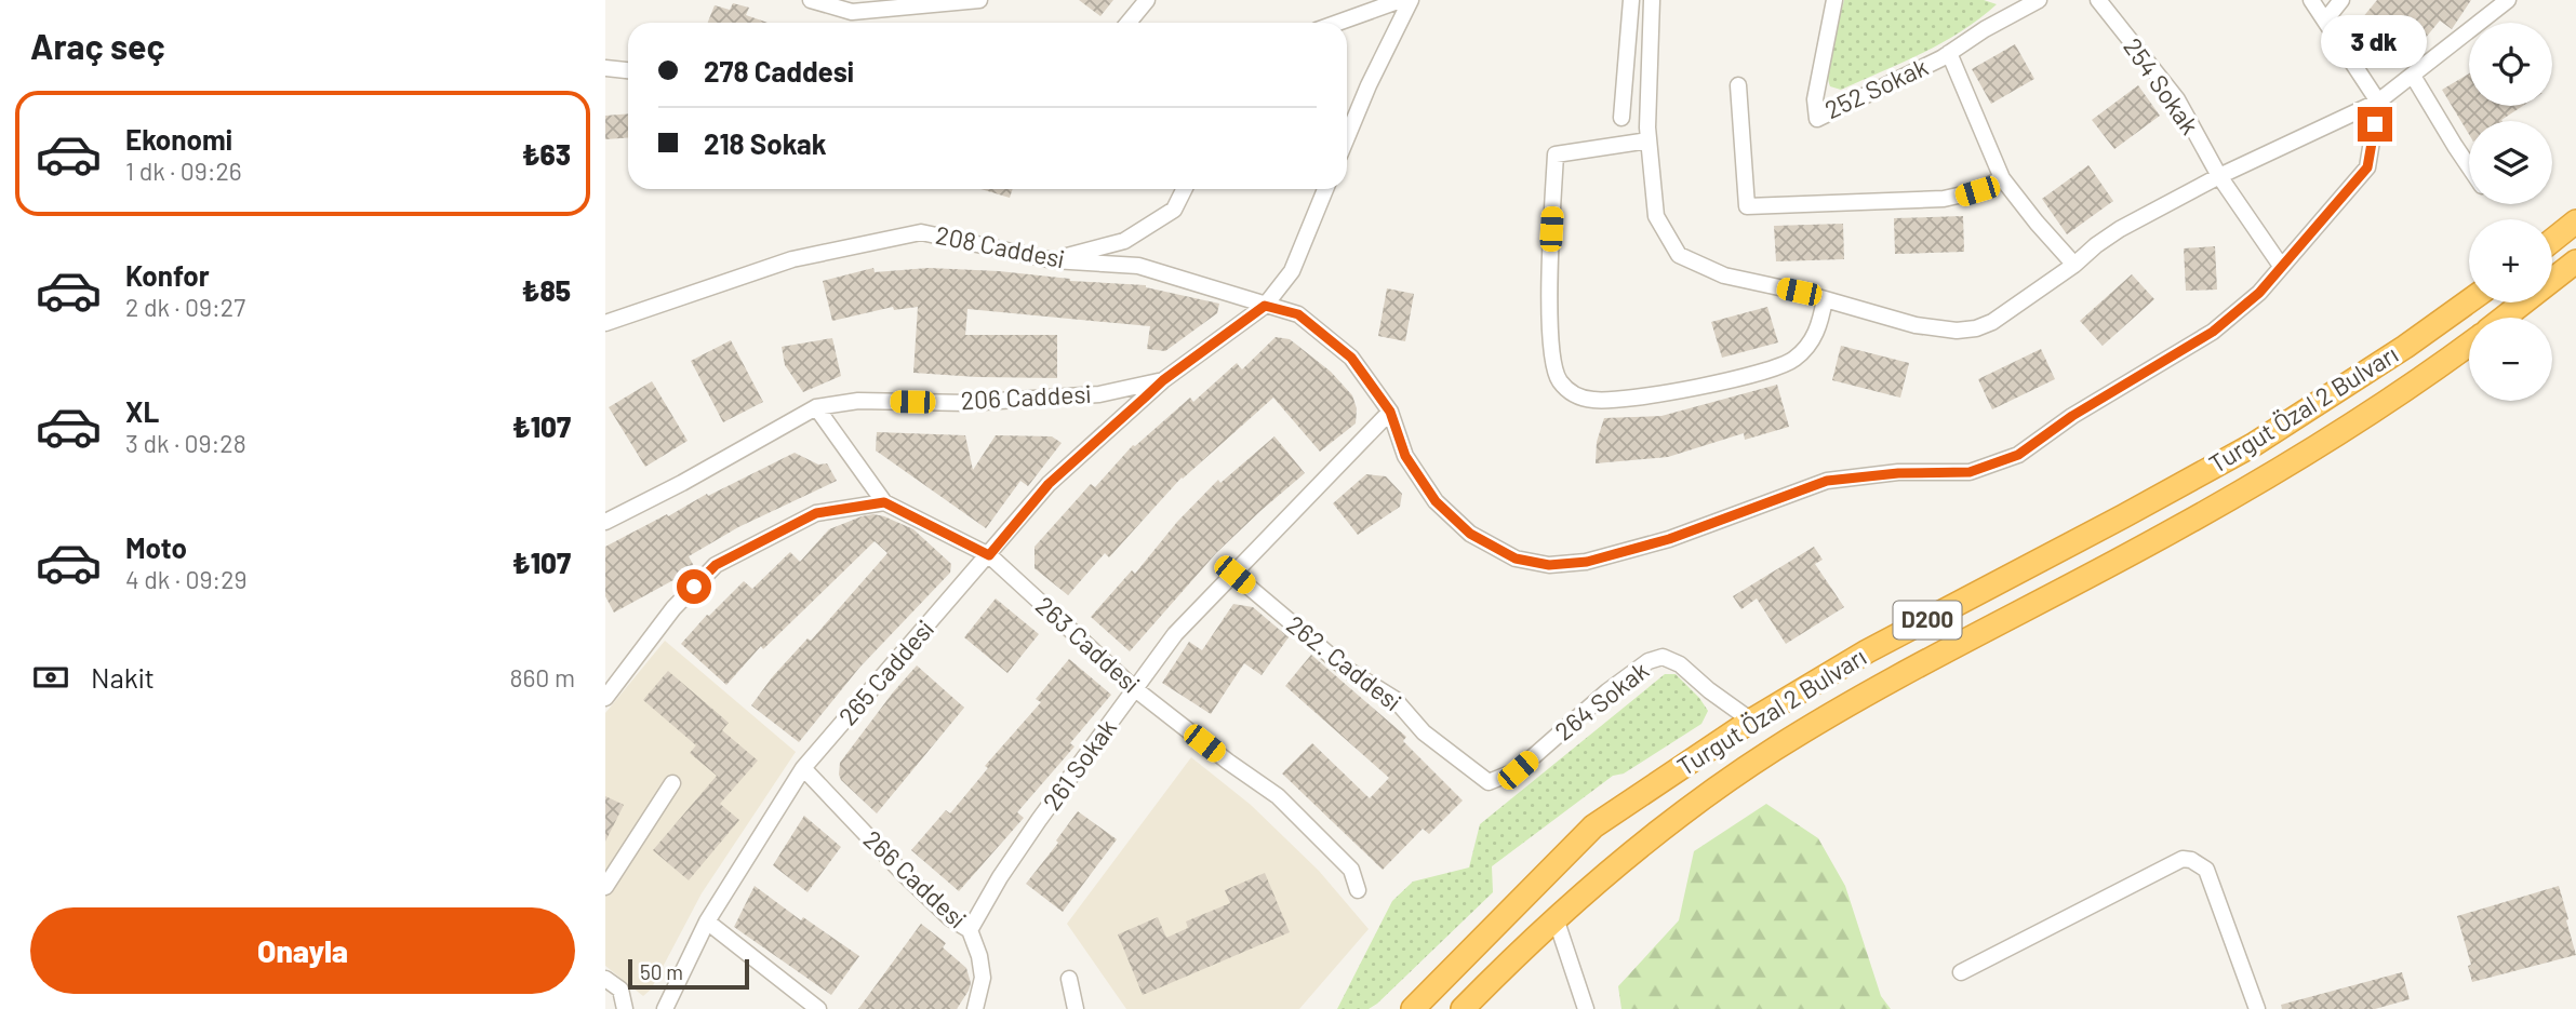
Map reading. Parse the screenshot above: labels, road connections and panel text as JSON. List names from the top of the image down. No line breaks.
{"streets":{"highway":["Turgut Özal 2 Bulvarı","D200"],"street":["254 Sokak","252 Sokak","208 Caddesi","206 Caddesi","263 Caddesi","262. Caddesi","265 Caddesi","264 Sokak","261 Sokak","266 Caddesi"]},"crossings":[["254 Sokak","208 Caddesi"],["208 Caddesi","206 Caddesi"],["208 Caddesi","261 Sokak"],["206 Caddesi","263 Caddesi"],["206 Caddesi","265 Caddesi"],["Turgut Özal 2 Bulvarı","264 Sokak"],["263 Caddesi","265 Caddesi"],["263 Caddesi","261 Sokak"],["262. Caddesi","264 Sokak"],["262. Caddesi","261 Sokak"],["265 Caddesi","266 Caddesi"],["261 Sokak","266 Caddesi"]],"scale_bar":"50 m","page":{"heading":"Araç seç","bubble":"3 dk","map_buttons":["+","−"],"banner":["278 Caddesi","218 Sokak"],"list":[{"name":"Ekonomi","note":"1 dk · 09:26","value":"₺63"},{"name":"Konfor","note":"2 dk · 09:27","value":"₺85"},{"name":"XL","note":"3 dk · 09:28","value":"₺107"},{"name":"Moto","note":"4 dk · 09:29","value":"₺107"}],"pay":["Nakit","860 m"],"buttons":"Onayla","scale":"50 m"}}
